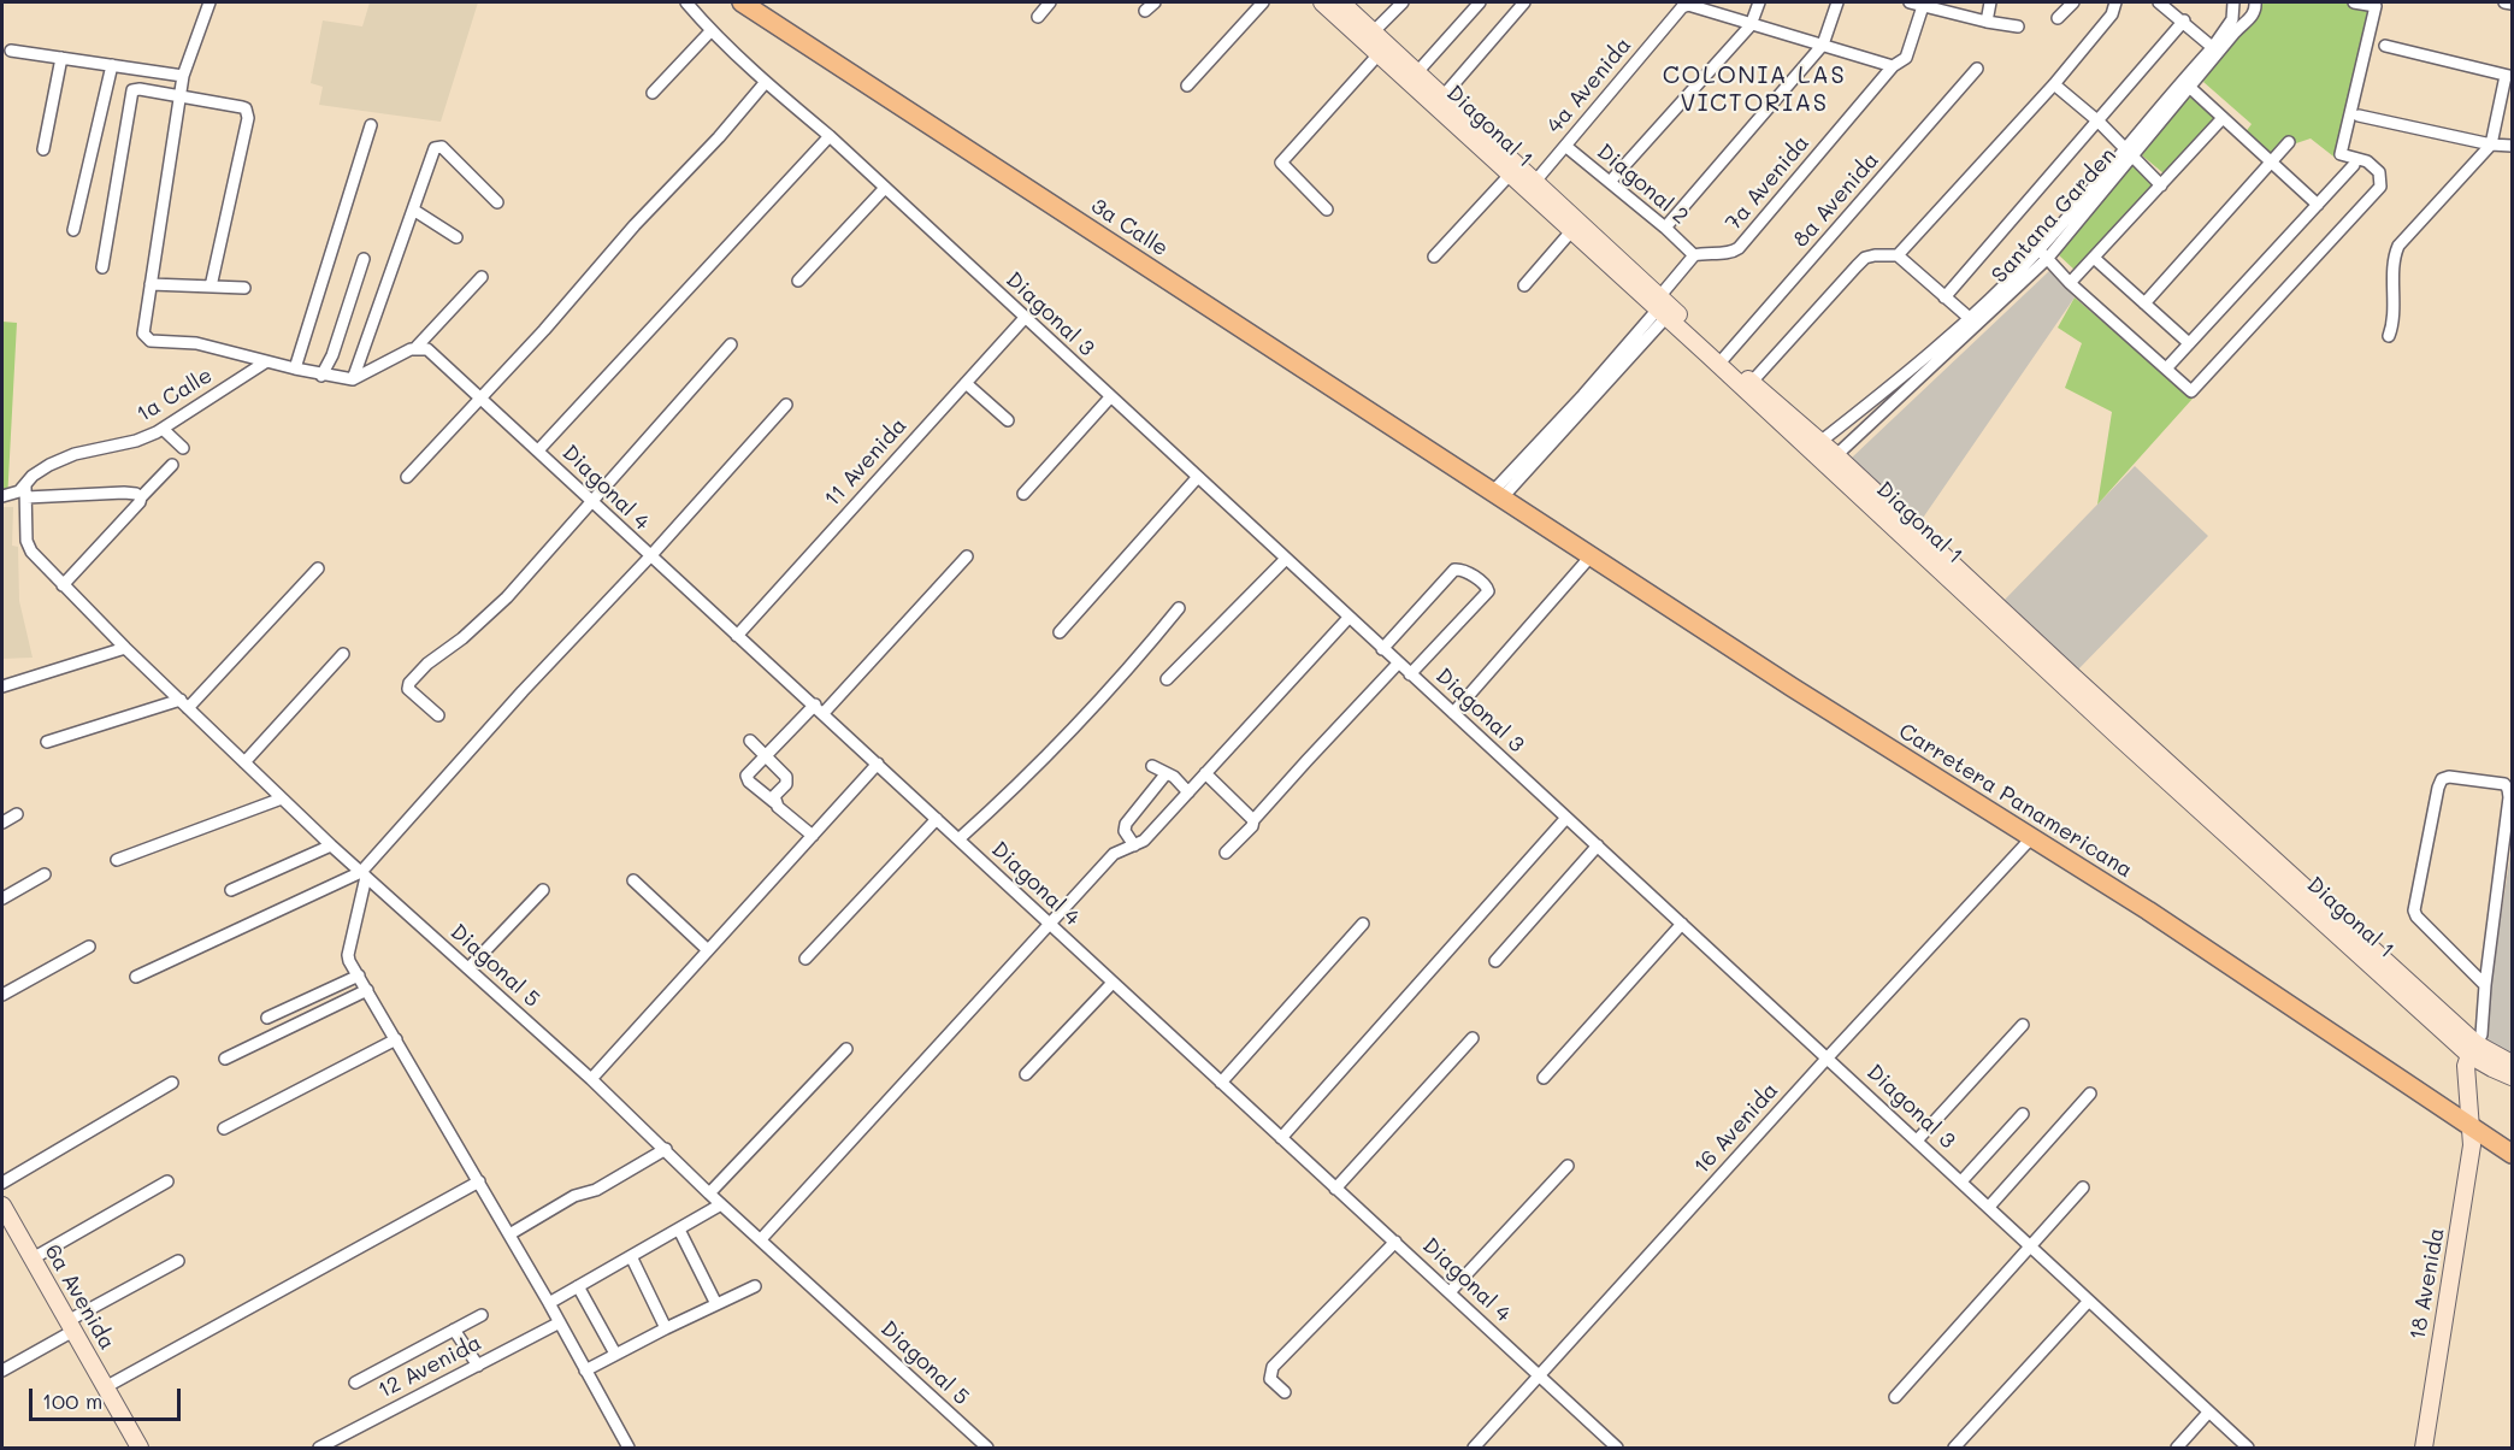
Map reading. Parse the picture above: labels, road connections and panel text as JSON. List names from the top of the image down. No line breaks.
{"streets":{"main road":["Diagonal 1","3a Calle","Carretera Panamericana","18 Avenida","6a Avenida"],"street":["4a Avenida","7a Avenida","Diagonal 2","8a Avenida","Santana Garden","Diagonal 3","1a Calle","11 Avenida","Diagonal 4","Diagonal 5","16 Avenida","12 Avenida"]},"crossings":[["4a Avenida","Diagonal 1"],["4a Avenida","Diagonal 2"],["Diagonal 1","8a Avenida"],["Diagonal 1","Santana Garden"],["Diagonal 1","18 Avenida"],["7a Avenida","Diagonal 2"],["3a Calle","Carretera Panamericana"],["Diagonal 3","11 Avenida"],["Diagonal 3","16 Avenida"],["1a Calle","Diagonal 5"],["11 Avenida","Diagonal 4"],["Diagonal 4","16 Avenida"],["Carretera Panamericana","16 Avenida"],["Carretera Panamericana","18 Avenida"]],"districts":["COLONIA LAS VICTORIAS"],"scale_bar":"100 m"}
